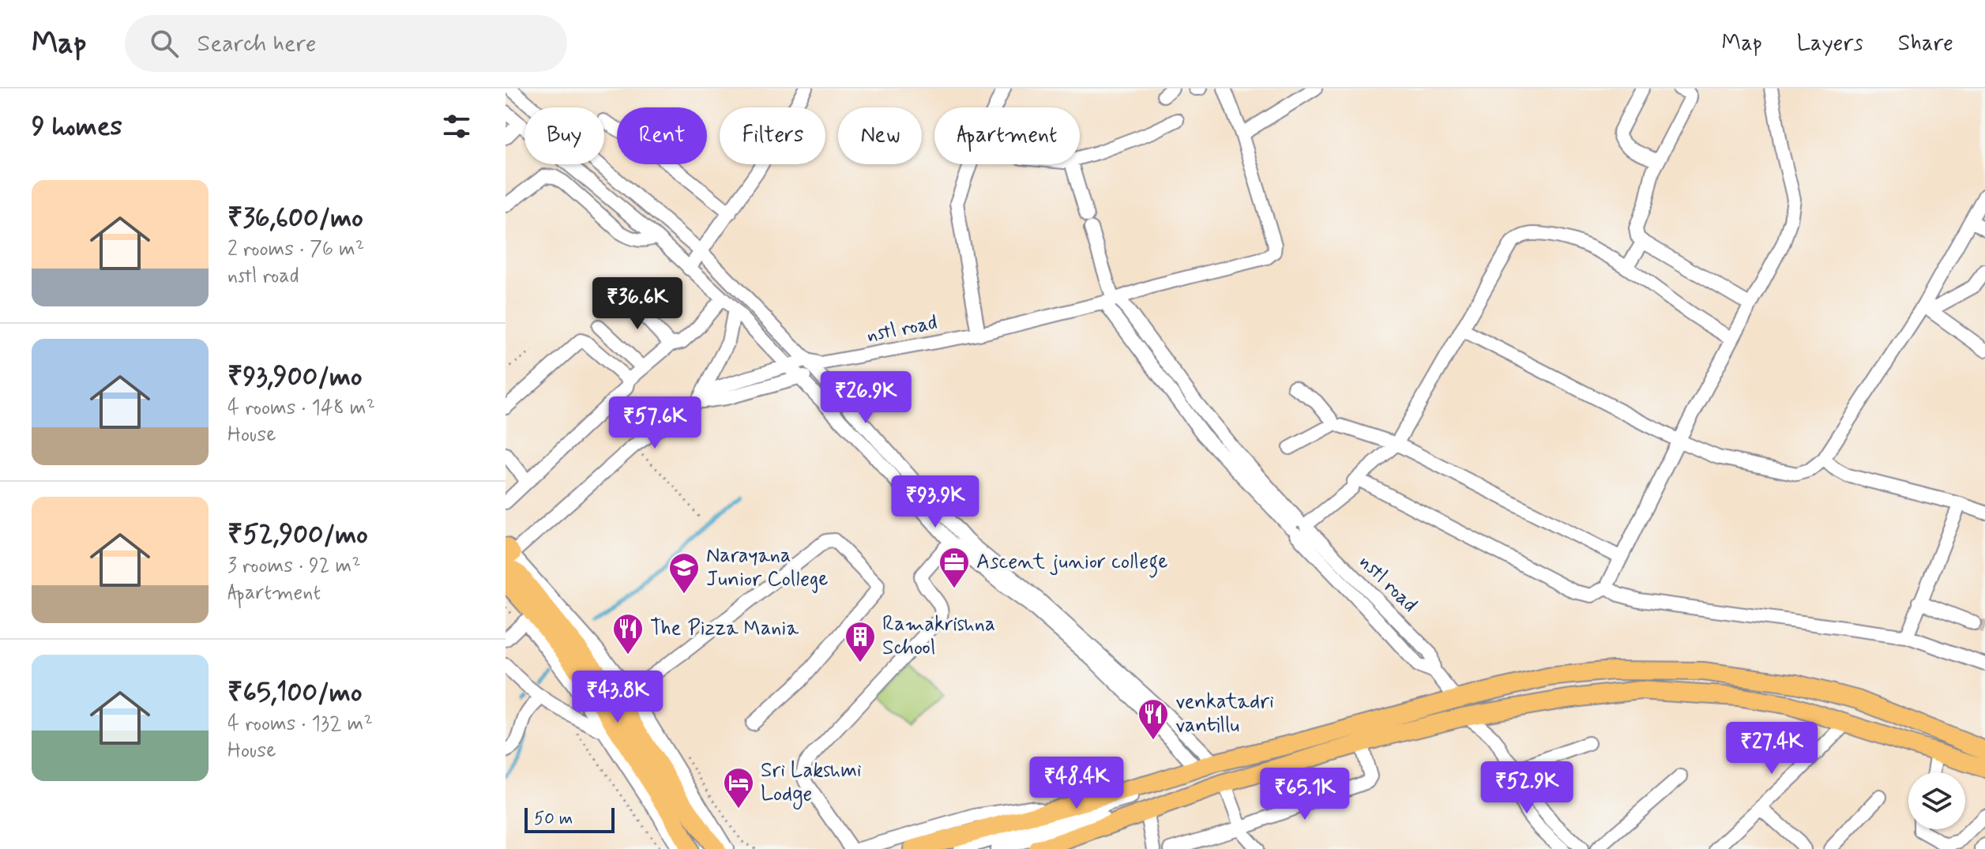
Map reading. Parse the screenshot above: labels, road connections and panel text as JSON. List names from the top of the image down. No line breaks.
{"streets":{"street":["nstl road"]},"places":{"office":["Ascent junior college"],"school or university":["Narayana Junior College"],"restaurant":["The Pizza Mania","venkatadri vantillu"],"building":["Ramakrishna School"],"hotel":["Sri Lakshmi Lodge"]},"scale_bar":"50 m","page":{"header":"Map","search":"Search here","nav":["Map","Layers","Share"],"heading":"9 homes","chip":["Buy","Rent","Filters","New","Apartment"],"list":[{"name":"₹36,600/mo","note":"2 rooms · 76 m² · nstl road"},{"name":"₹93,900/mo","note":"4 rooms · 148 m² · House"},{"name":"₹52,900/mo","note":"3 rooms · 92 m² · Apartment"},{"name":"₹65,100/mo","note":"4 rooms · 132 m² · House"}],"price":["₹36.6K","₹26.9K","₹57.6K","₹93.9K","₹43.8K","₹27.4K","₹48.4K","₹52.9K","₹65.1K"],"scale":"50 m"}}
